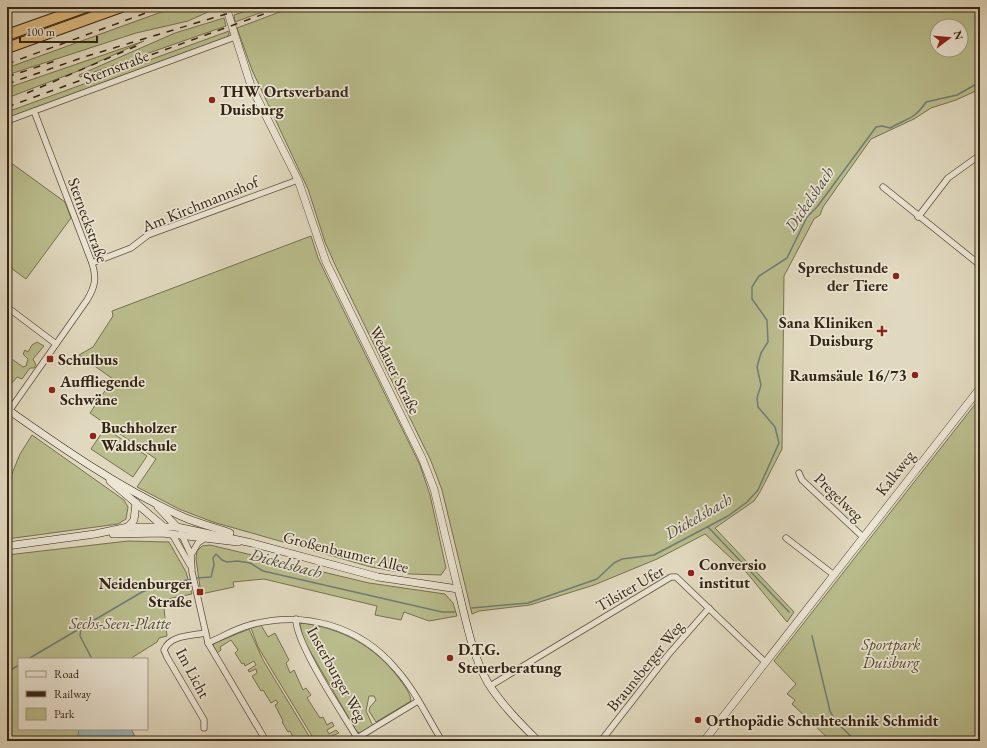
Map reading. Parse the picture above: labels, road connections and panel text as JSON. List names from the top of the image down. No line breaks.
{"streets":{"main road":["Wedauer Straße","Kalkweg","Großenbaumer Allee"],"street":["Sternstraße","Am Kirchmannshof","Sterneckstraße","Pregelweg","Tilsiter Ufer","Braunsberger Weg","Im Licht","Insterburger Weg"]},"crossings":[["Sternstraße","Sterneckstraße"],["Sternstraße","Wedauer Straße"],["Am Kirchmannshof","Sterneckstraße"],["Am Kirchmannshof","Wedauer Straße"],["Wedauer Straße","Großenbaumer Allee"],["Wedauer Straße","Tilsiter Ufer"],["Kalkweg","Pregelweg"],["Kalkweg","Tilsiter Ufer"],["Tilsiter Ufer","Braunsberger Weg"]],"water":["Dickelsbach"],"parks":["Sechs-Seen-Platte","Sportpark Duisburg"],"places":{"other":["THW Ortsverband Duisburg","Sprechstunde der Tiere","Raumsäule 16/73","Auffliegende Schwäne","Buchholzer Waldschule","Conversio institut","D.T.G. Steuerberatung","Orthopädie Schuhtechnik Schmidt"],"health":["Sana Kliniken Duisburg"],"transit":["Schulbus","Neidenburger Straße"]},"legend":["Road","Railway","Park"],"scale_bar":"100 m","north":"right"}
